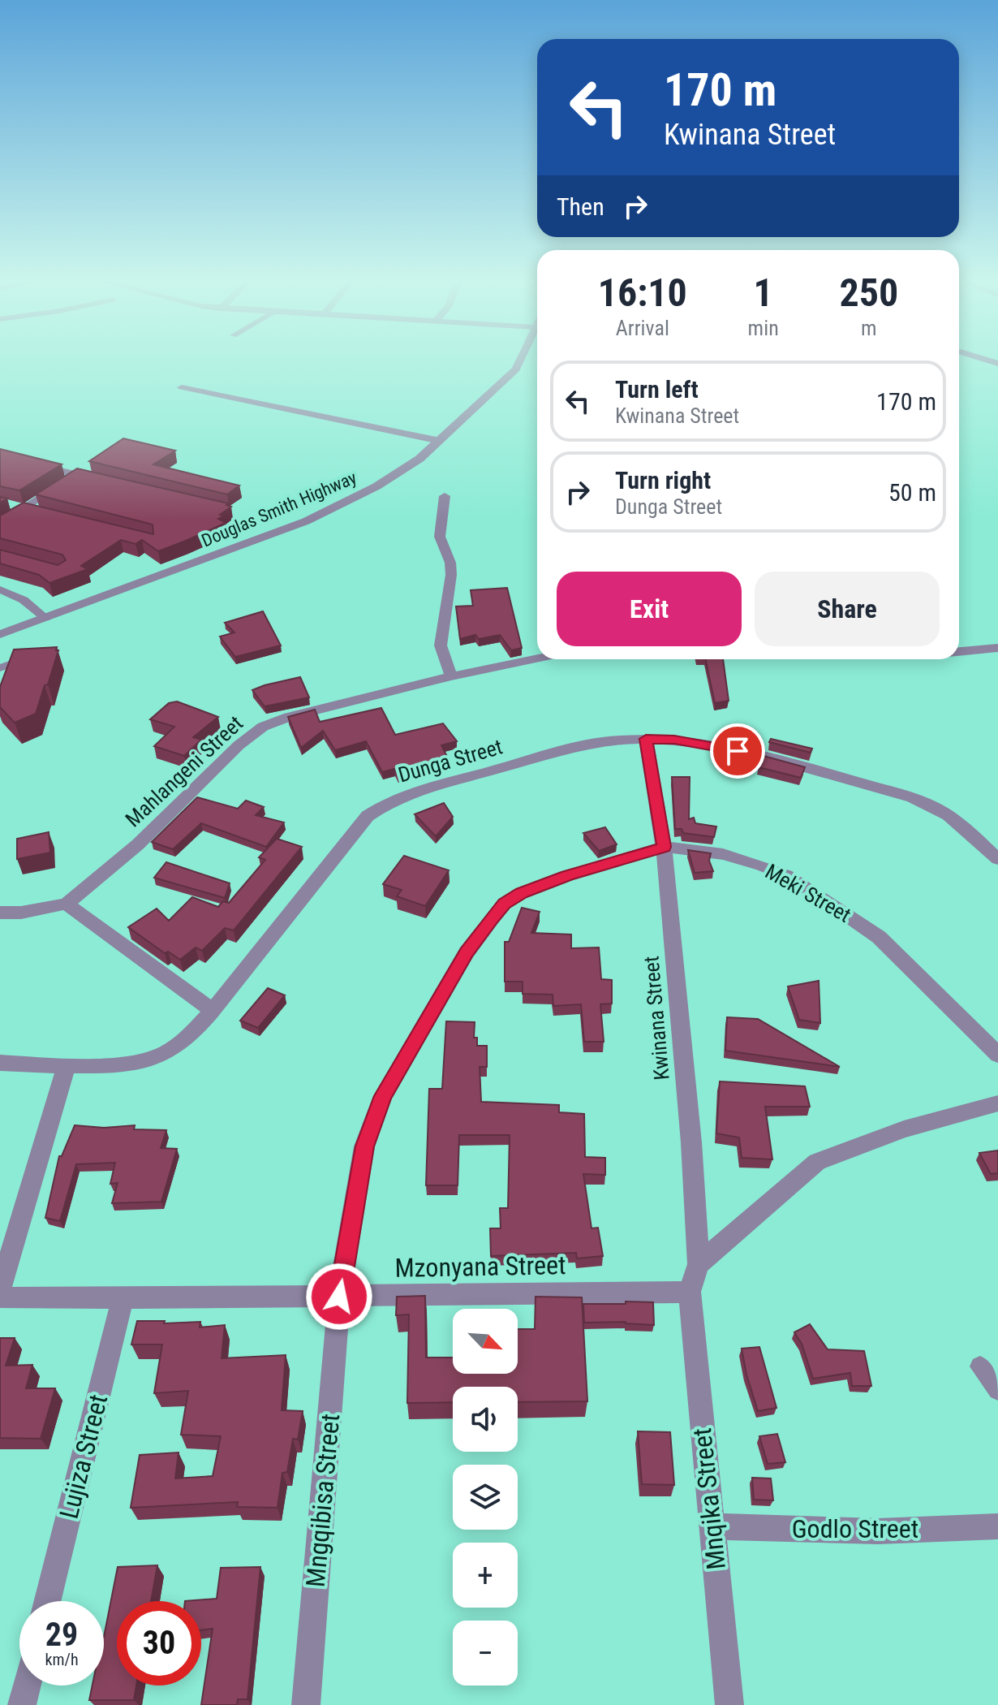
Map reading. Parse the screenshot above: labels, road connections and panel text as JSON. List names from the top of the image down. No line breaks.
{"streets":{"street":["Douglas Smith Highway","Dunga Street","Mahlangeni Street","Meki Street","Kwinana Street","Mzonyana Street","Lujiza Street","Mnqika Street","Mngqibisa Street","Godlo Street"]},"crossings":[["Dunga Street","Kwinana Street"],["Meki Street","Kwinana Street"],["Meki Street","Mzonyana Street"],["Meki Street","Mngqibisa Street"],["Kwinana Street","Mzonyana Street"],["Kwinana Street","Mnqika Street"],["Mzonyana Street","Lujiza Street"],["Mzonyana Street","Mnqika Street"],["Mzonyana Street","Mngqibisa Street"],["Mnqika Street","Godlo Street"]],"north":"bottom right","page":{"turn":["170 m","Kwinana Street"],"then":"Then","eta":["16:10","Arrival","1","min","250","m"],"list":[{"name":"Turn left","note":"Kwinana Street","value":"170 m"},{"name":"Turn right","note":"Dunga Street","value":"50 m"}],"buttons":["Exit","Share"],"map_buttons":["+","−"],"speed":"29 km/h","limit":"30"}}
